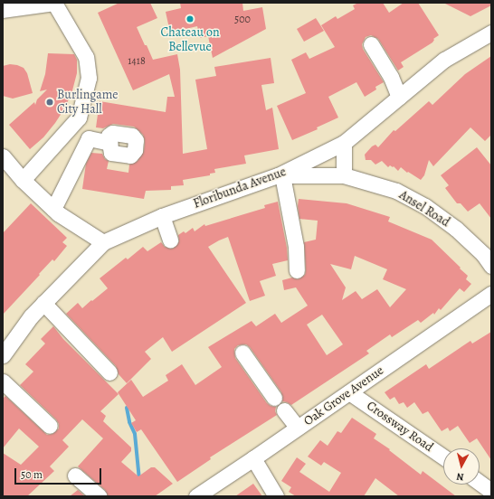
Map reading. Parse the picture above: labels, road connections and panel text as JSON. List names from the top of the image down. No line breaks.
{"streets":{"street":["Floribunda Avenue","Ansel Road","Oak Grove Avenue","Crossway Road"]},"crossings":[["Floribunda Avenue","Ansel Road"],["Oak Grove Avenue","Crossway Road"]],"places":["Chateau on Bellevue","Burlingame City Hall"],"house_numbers":["500","1418"],"scale_bar":"50 m","north":"bottom"}
